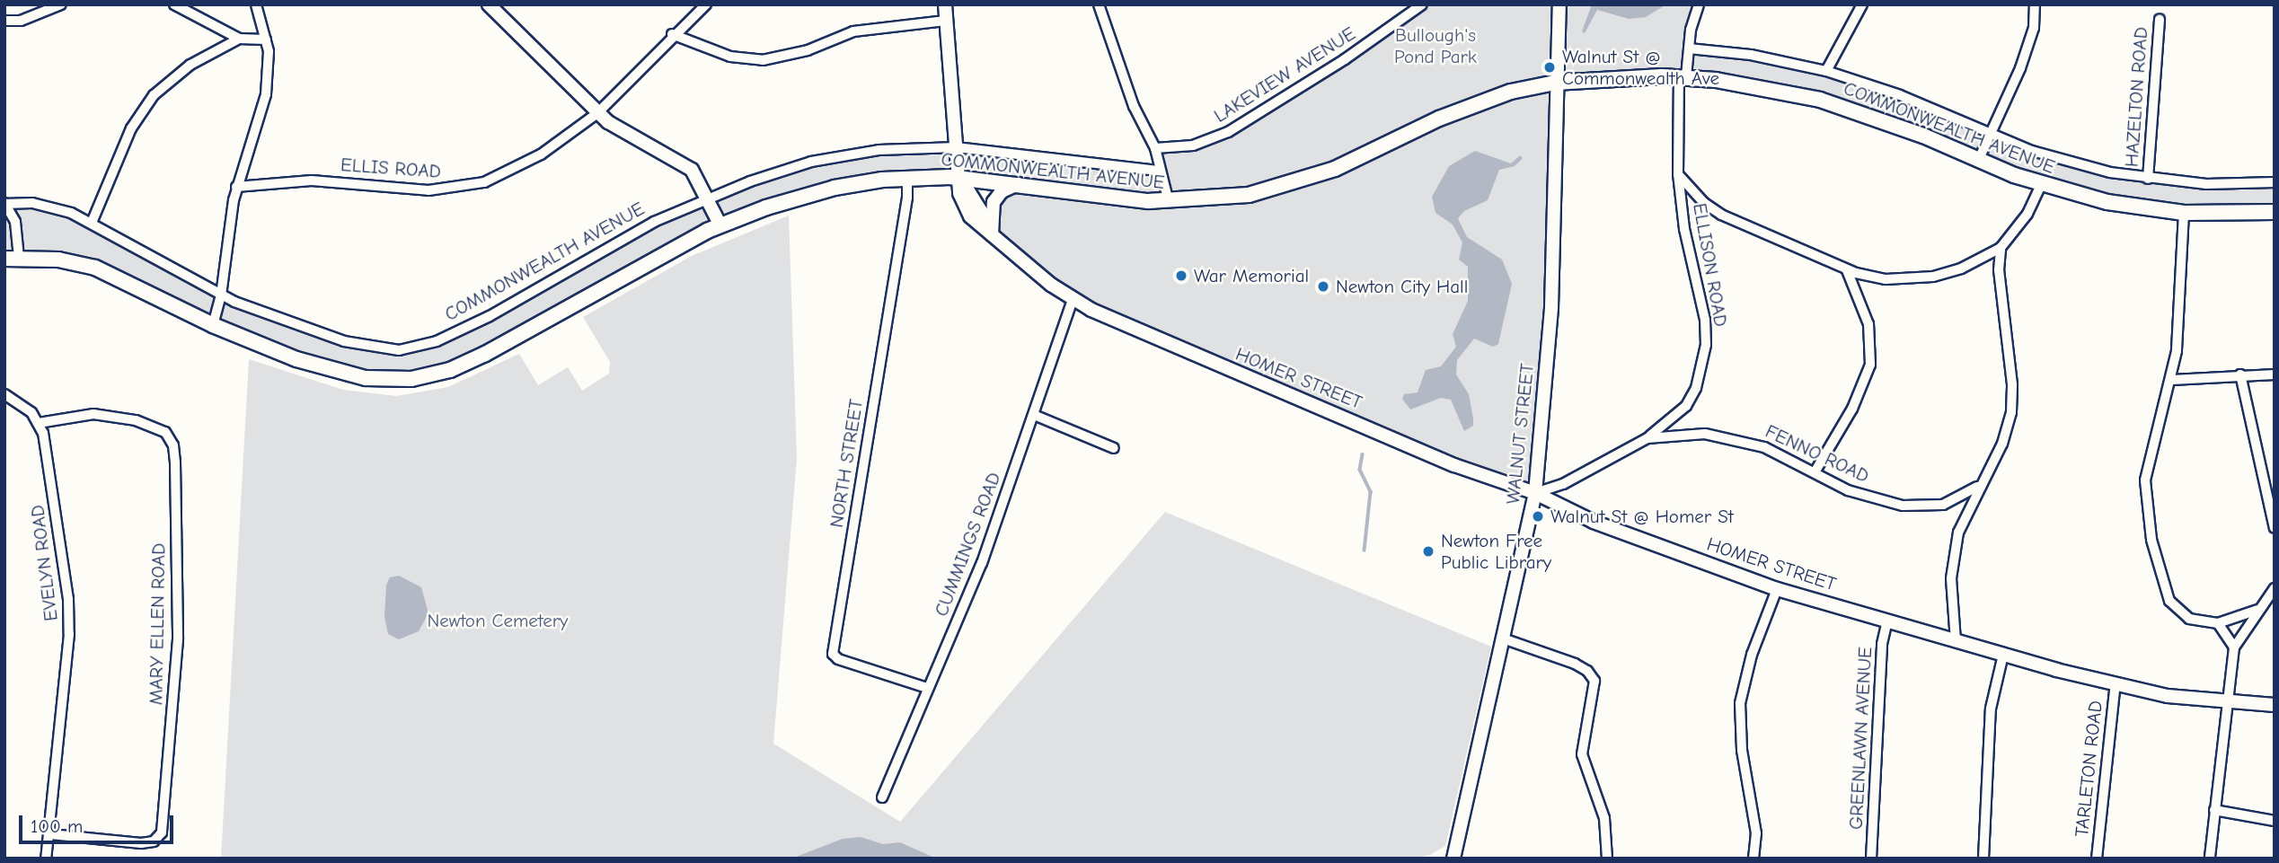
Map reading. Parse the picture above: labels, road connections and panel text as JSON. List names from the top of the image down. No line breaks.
{"streets":{"main road":["COMMONWEALTH AVENUE"],"street":["LAKEVIEW AVENUE","HAZELTON ROAD","ELLIS ROAD","ELLISON ROAD","HOMER STREET","WALNUT STREET","FENNO ROAD","NORTH STREET","CUMMINGS ROAD","EVELYN ROAD","MARY ELLEN ROAD","GREENLAWN AVENUE","TARLETON ROAD"]},"crossings":[["HAZELTON ROAD","COMMONWEALTH AVENUE"],["COMMONWEALTH AVENUE","ELLISON ROAD"],["COMMONWEALTH AVENUE","HOMER STREET"],["COMMONWEALTH AVENUE","WALNUT STREET"],["COMMONWEALTH AVENUE","NORTH STREET"],["ELLISON ROAD","FENNO ROAD"],["HOMER STREET","WALNUT STREET"],["HOMER STREET","FENNO ROAD"],["HOMER STREET","CUMMINGS ROAD"],["HOMER STREET","GREENLAWN AVENUE"],["HOMER STREET","TARLETON ROAD"],["WALNUT STREET","FENNO ROAD"],["NORTH STREET","CUMMINGS ROAD"],["EVELYN ROAD","MARY ELLEN ROAD"]],"parks":["Bullough's Pond Park","Newton Cemetery"],"places":["Walnut St @ Commonwealth Ave","War Memorial","Newton City Hall","Walnut St @ Homer St","Newton Free Public Library"],"scale_bar":"100 m"}
